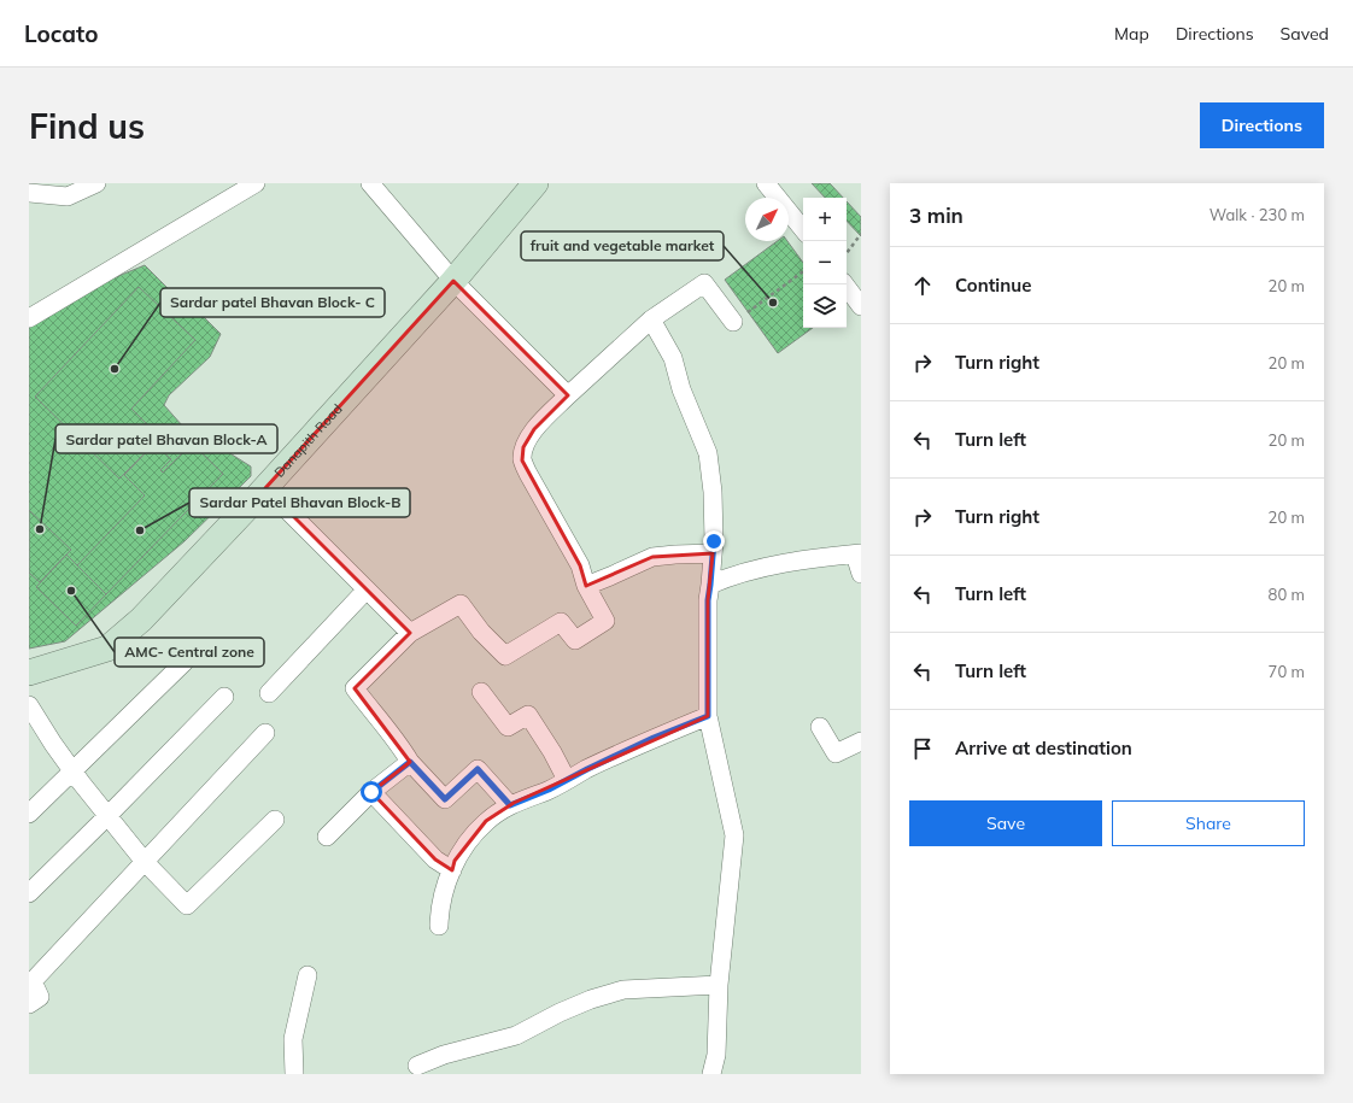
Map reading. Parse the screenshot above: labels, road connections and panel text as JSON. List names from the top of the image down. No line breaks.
{"streets":{"street":["Danapith Road"]},"places":["fruit and vegetable market","Sardar patel Bhavan Block- C","Sardar patel Bhavan Block-A","Sardar Patel Bhavan Block-B","AMC- Central zone"],"north":"top right","page":{"header":"Locato","nav":["Map","Directions","Saved"],"buttons":["Directions",["Save","Share"]],"title":"Find us","heading":["3 min","Walk · 230 m"],"map_buttons":["+","−"],"list":[["Continue","20 m"],["Turn right","20 m"],["Turn left","20 m"],["Turn right","20 m"],["Turn left","80 m"],["Turn left","70 m"],"Arrive at destination"]}}
